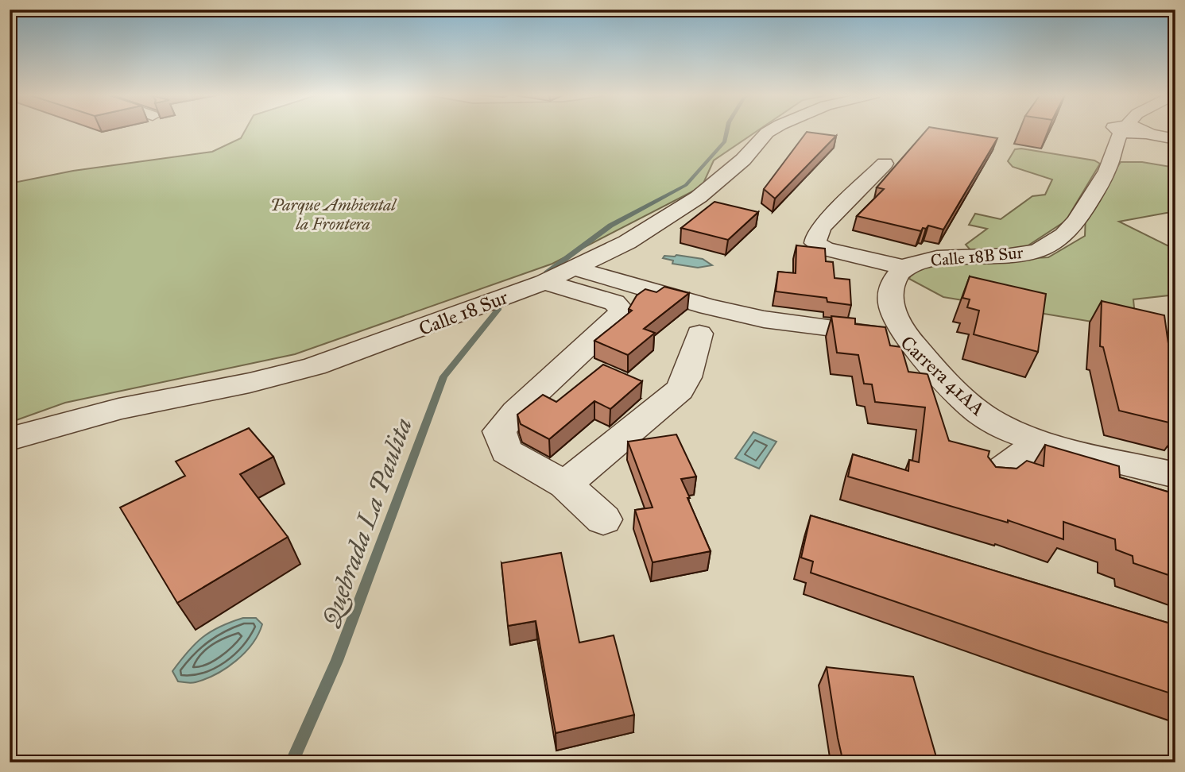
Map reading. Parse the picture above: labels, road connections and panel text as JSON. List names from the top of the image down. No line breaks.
{"streets":{"street":["Calle 18B Sur","Calle 18 Sur","Carrera 41AA"]},"crossings":[["Calle 18B Sur","Carrera 41AA"],["Calle 18 Sur","Carrera 41AA"]],"water":["Quebrada La Paulita"],"parks":["Parque Ambiental la Frontera"]}
